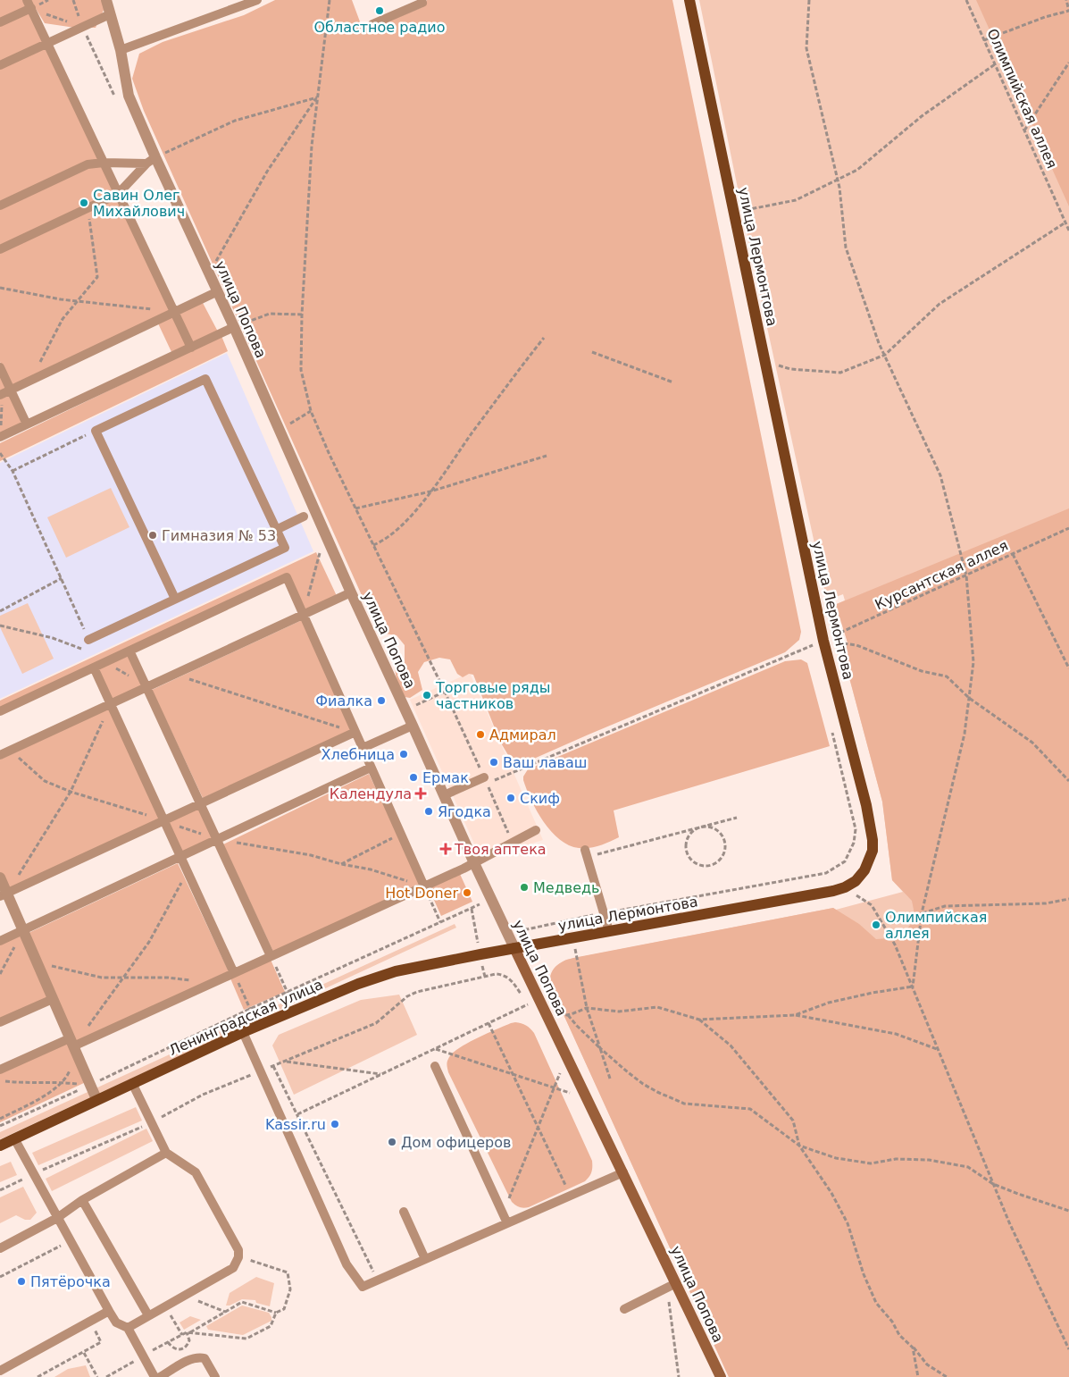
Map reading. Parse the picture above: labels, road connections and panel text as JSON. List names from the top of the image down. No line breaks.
{"streets":{"main road":["улица Лермонтова","Ленинградская улица"],"street":["улица Попова"],"path":["Олимпийская аллея","Курсантская аллея"]},"crossings":[["улица Лермонтова","улица Попова"],["улица Лермонтова","Курсантская аллея"],["улица Лермонтова","Ленинградская улица"],["улица Попова","Ленинградская улица"]],"places":{"other":["Областное радио","Савин Олег Михайлович","Гимназия № 53","Торговые ряды частников","Фиалка","Адмирал","Хлебница","Ваш лаваш","Ермак","Скиф","Ягодка","Медведь","Hot Doner","Олимпийская аллея","Kassir.ru","Дом офицеров","Пятёрочка"],"health":["Календула","Твоя аптека"]}}
